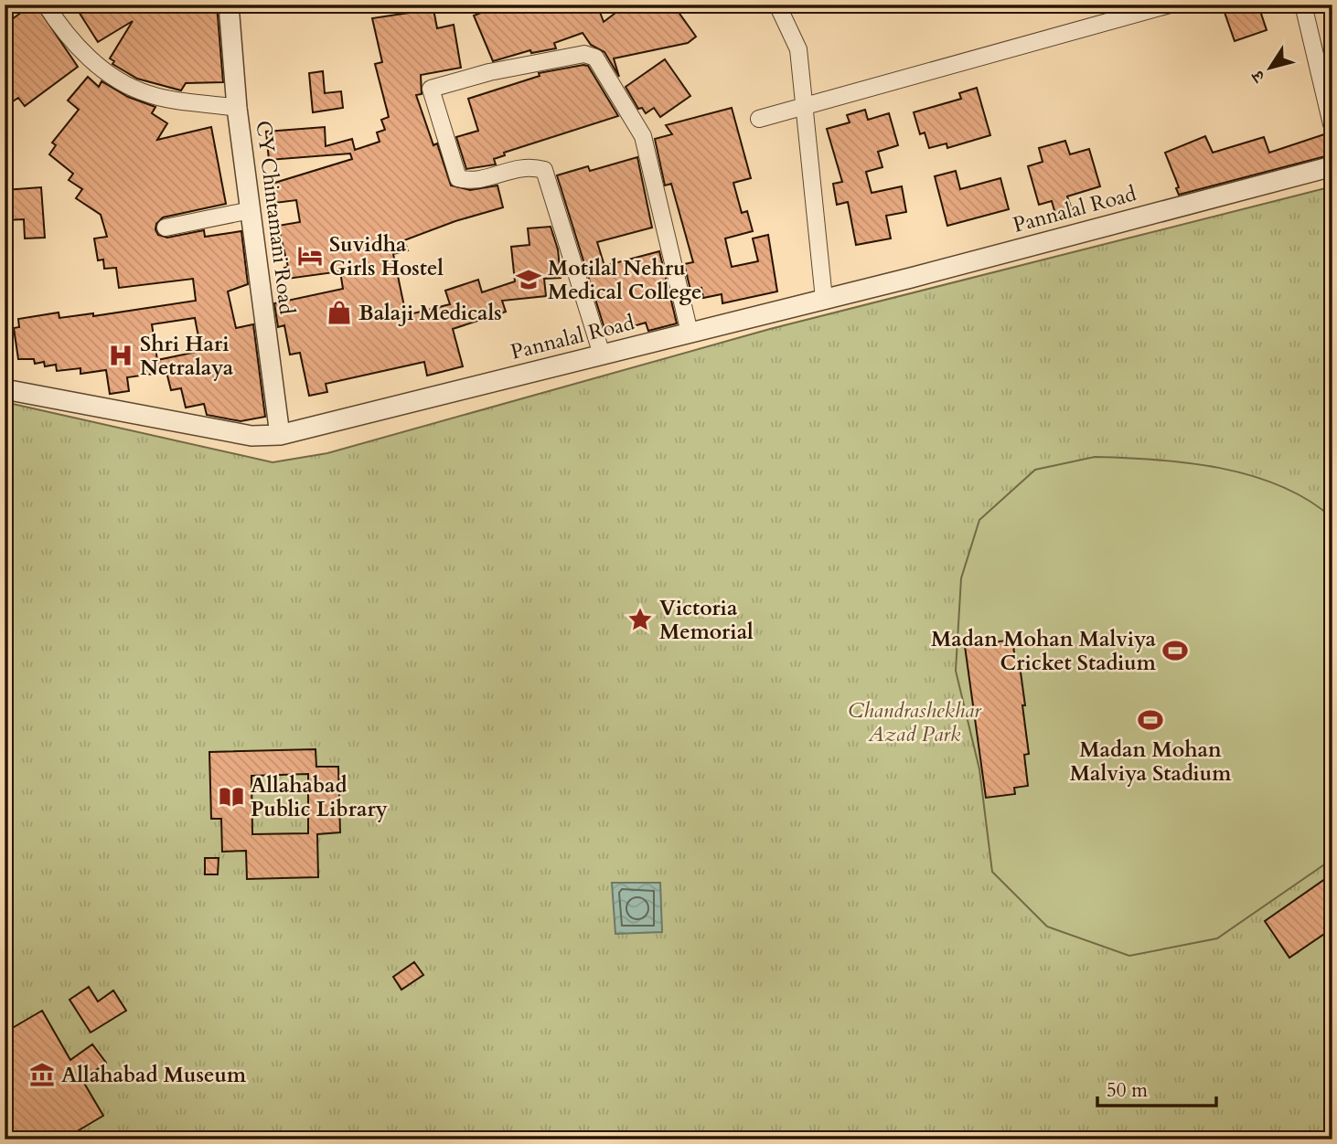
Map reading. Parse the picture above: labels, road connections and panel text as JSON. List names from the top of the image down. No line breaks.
{"streets":{"street":["Pannalal Road","CY Chintamani Road"]},"crossings":[["Pannalal Road","CY Chintamani Road"]],"parks":["Chandrashekhar Azad Park"],"places":{"hotel":["Suvidha Girls Hostel"],"school or university":["Motilal Nehru Medical College"],"shop":["Balaji Medicals"],"hospital":["Shri Hari Netralaya"],"place":["Victoria Memorial"],"sports":["Madan Mohan Malviya Cricket Stadium","Madan Mohan Malviya Stadium"],"library":["Allahabad Public Library"],"museum":["Allahabad Museum"]},"scale_bar":"50 m","north":"bottom left"}
